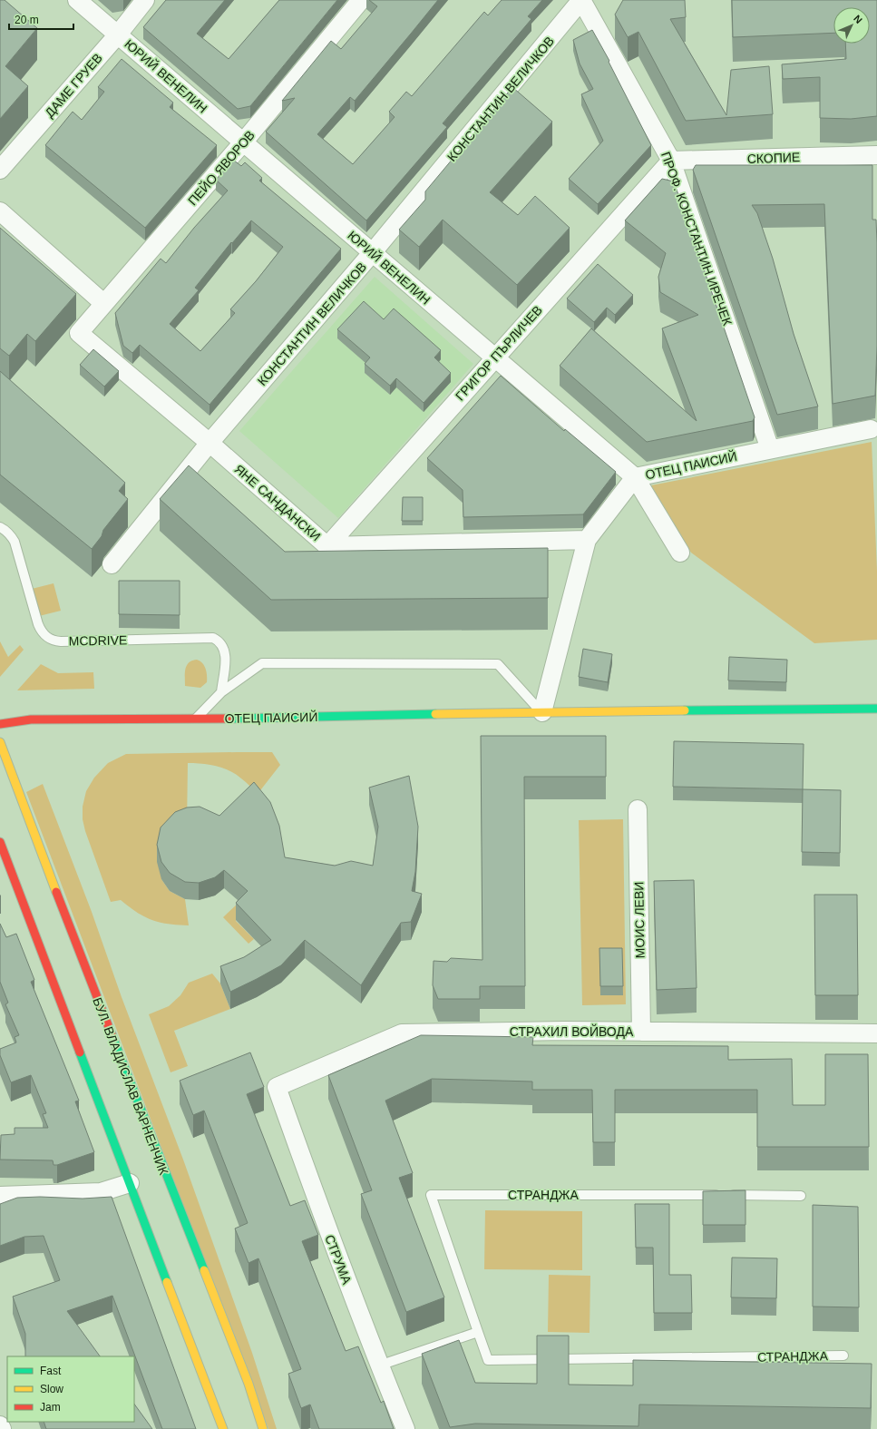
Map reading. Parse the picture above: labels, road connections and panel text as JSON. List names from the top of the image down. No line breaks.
{"streets":{"main road":["ОТЕЦ ПАИСИЙ","БУЛ. ВЛАДИСЛАВ ВАРНЕНЧИК"],"street":["ЮРИЙ ВЕНЕЛИН","ДАМЕ ГРУЕВ","КОНСТАНТИН ВЕЛИЧКОВ","СКОПИЕ","ПЕЙО ЯВОРОВ","ПРОФ. КОНСТАНТИН ИРЕЧЕК","ГРИГОР ПЪРЛИЧЕВ","ЯНЕ САНДАНСКИ","МОИС ЛЕВИ","СТРАХИЛ ВОЙВОДА","СТРУМА"],"lane":["MCDRIVE","СТРАНДЖА"]},"crossings":[["ЮРИЙ ВЕНЕЛИН","ДАМЕ ГРУЕВ"],["ЮРИЙ ВЕНЕЛИН","КОНСТАНТИН ВЕЛИЧКОВ"],["ЮРИЙ ВЕНЕЛИН","ПЕЙО ЯВОРОВ"],["ЮРИЙ ВЕНЕЛИН","ГРИГОР ПЪРЛИЧЕВ"],["ЮРИЙ ВЕНЕЛИН","ОТЕЦ ПАИСИЙ"],["КОНСТАНТИН ВЕЛИЧКОВ","ПРОФ. КОНСТАНТИН ИРЕЧЕК"],["КОНСТАНТИН ВЕЛИЧКОВ","ЯНЕ САНДАНСКИ"],["СКОПИЕ","ПРОФ. КОНСТАНТИН ИРЕЧЕК"],["СКОПИЕ","ГРИГОР ПЪРЛИЧЕВ"],["ПЕЙО ЯВОРОВ","ЯНЕ САНДАНСКИ"],["ПРОФ. КОНСТАНТИН ИРЕЧЕК","ГРИГОР ПЪРЛИЧЕВ"],["ПРОФ. КОНСТАНТИН ИРЕЧЕК","ОТЕЦ ПАИСИЙ"],["ГРИГОР ПЪРЛИЧЕВ","ЯНЕ САНДАНСКИ"],["ОТЕЦ ПАИСИЙ","ЯНЕ САНДАНСКИ"],["МОИС ЛЕВИ","СТРАХИЛ ВОЙВОДА"],["СТРАХИЛ ВОЙВОДА","СТРУМА"]],"legend":["Fast","Slow","Jam"],"scale_bar":"20 m","north":"top right"}
